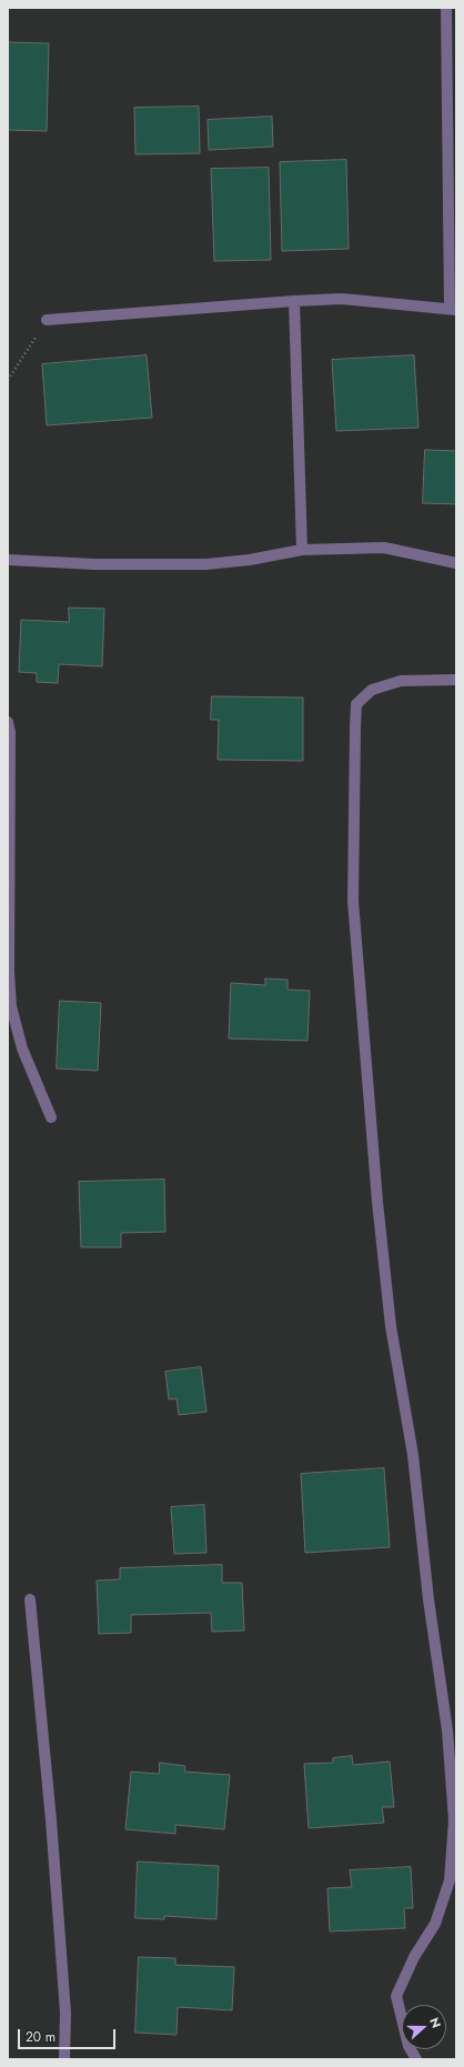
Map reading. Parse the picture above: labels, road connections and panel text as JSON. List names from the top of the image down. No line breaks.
{"scale_bar":"20 m","north":"right"}
